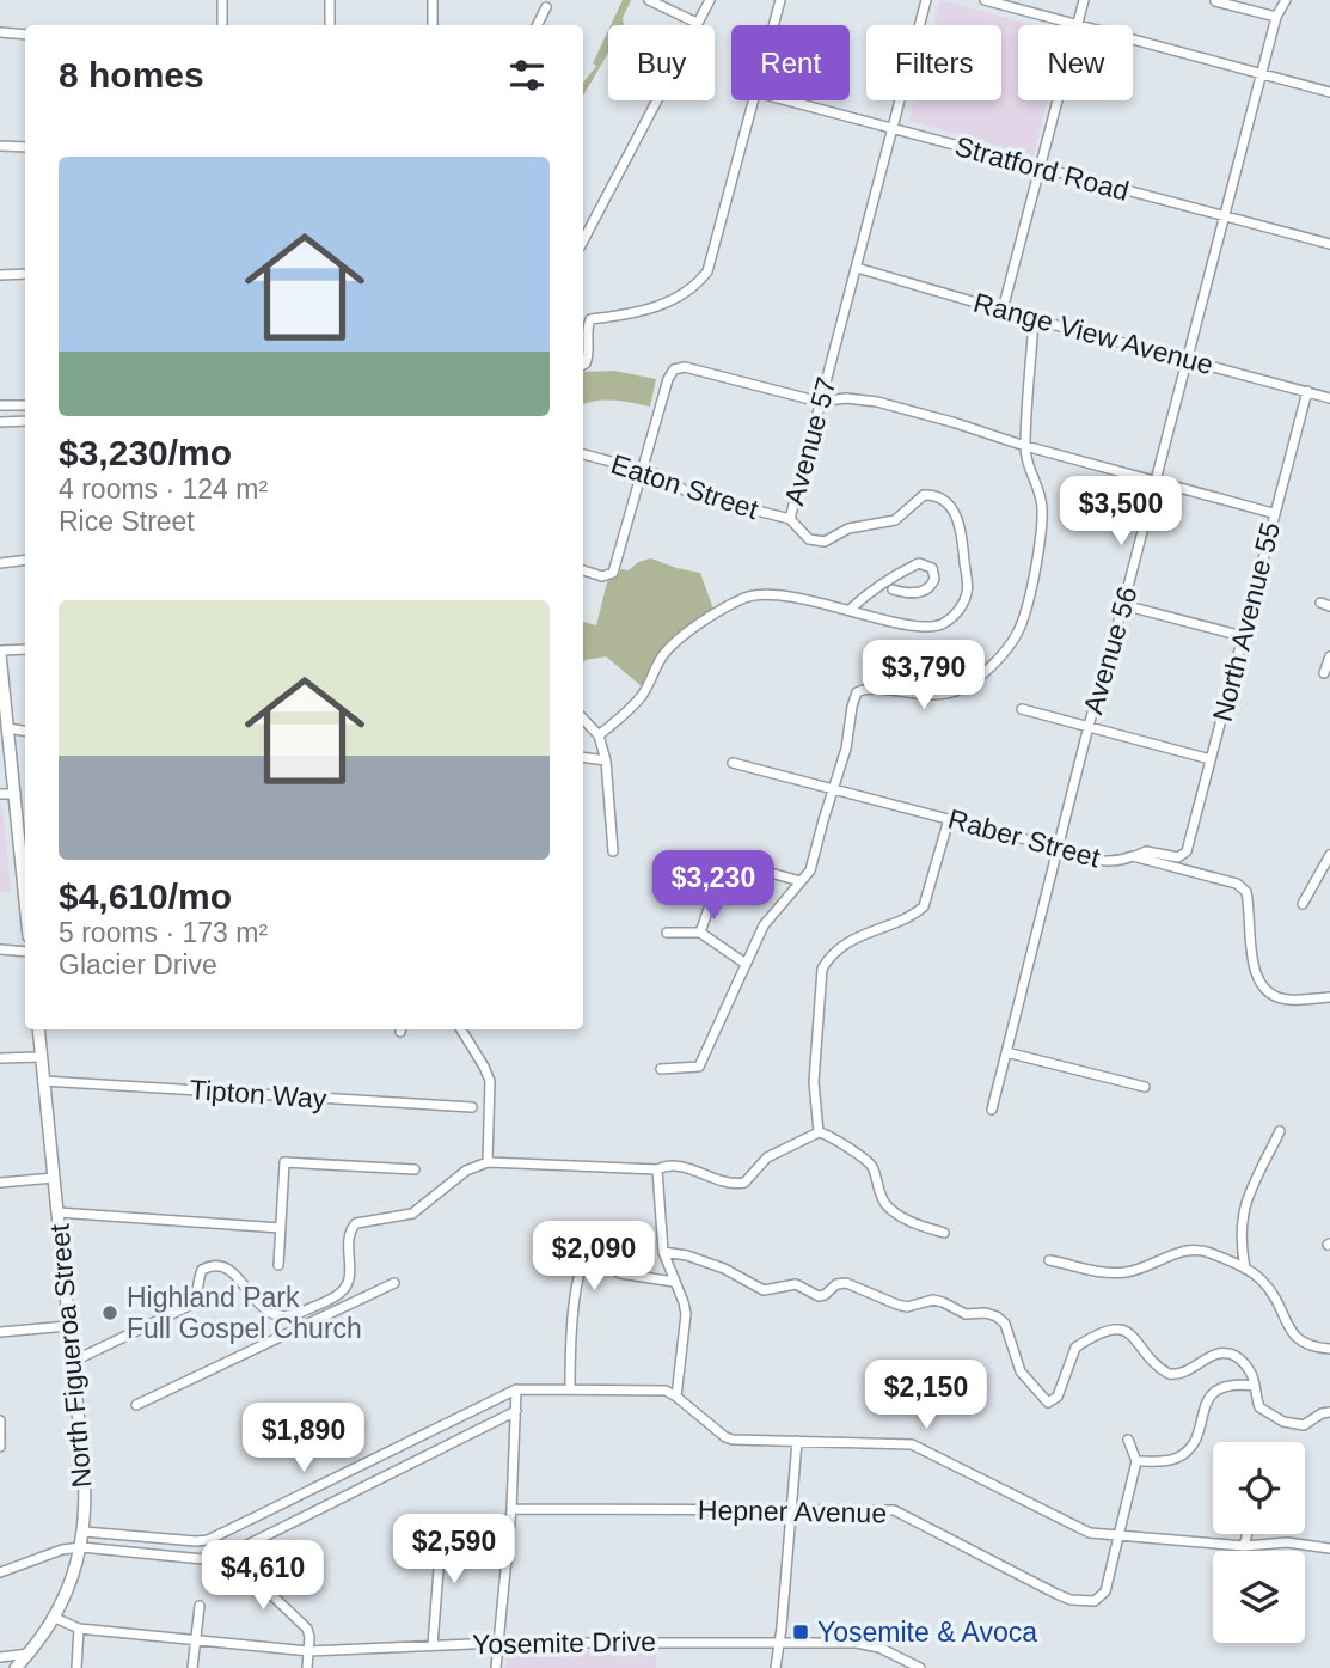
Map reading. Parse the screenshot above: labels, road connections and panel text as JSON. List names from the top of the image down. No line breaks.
{"streets":{"main road":["North Figueroa Street"],"street":["Stratford Road","Range View Avenue","Avenue 57","Eaton Street","North Avenue 55","Avenue 56","Raber Street","Tipton Way","Hepner Avenue","Yosemite Drive"]},"crossings":[["Stratford Road","Avenue 57"],["Stratford Road","Avenue 56"],["Range View Avenue","Avenue 57"],["Range View Avenue","North Avenue 55"],["Range View Avenue","Avenue 56"],["Avenue 57","Eaton Street"],["North Avenue 55","Raber Street"],["Avenue 56","Raber Street"],["Tipton Way","North Figueroa Street"],["North Figueroa Street","Yosemite Drive"]],"places":{"other":["Highland Park Full Gospel Church"],"transit":["Yosemite & Avoca"]},"page":{"chip":["Buy","Rent","Filters","New"],"heading":"8 homes","list":[{"name":"$3,230/mo","note":"4 rooms · 124 m² · Rice Street"},{"name":"$4,610/mo","note":"5 rooms · 173 m² · Glacier Drive"}],"price":["$3,500","$3,790","$3,230","$2,090","$2,150","$1,890","$2,590","$4,610"]}}
